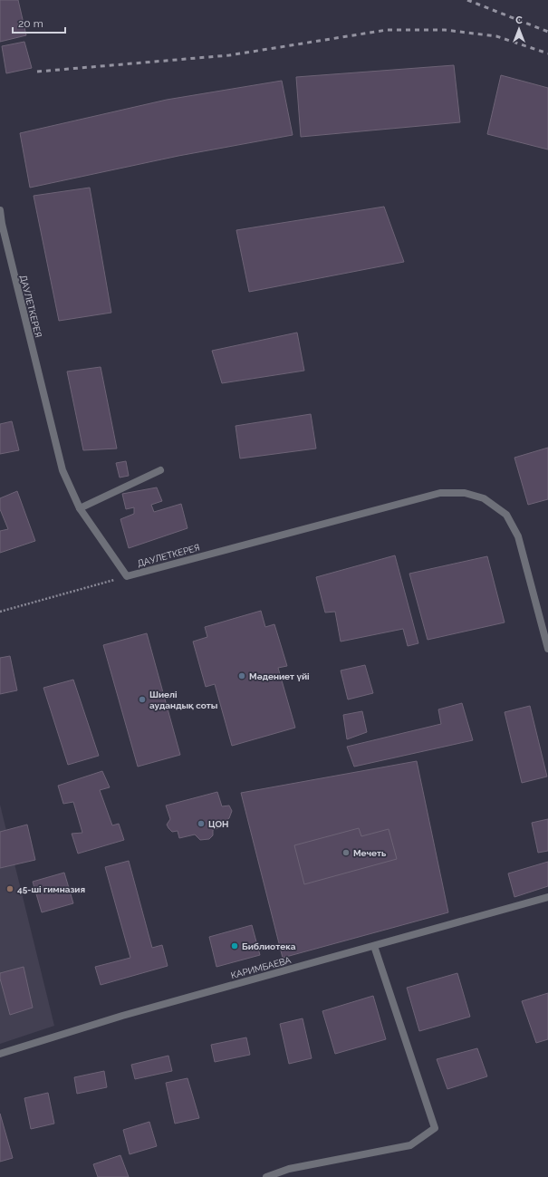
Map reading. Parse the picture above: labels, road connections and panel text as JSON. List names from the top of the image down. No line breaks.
{"streets":{"street":["ДАУЛЕТКЕРЕЯ","КАРИМБАЕВА"]},"places":["Мәдениет үйі","Шиелі аудандық соты","ЦОН","Мечеть","45-ші гимназия","Библиотека"],"scale_bar":"20 m","north":"top"}
